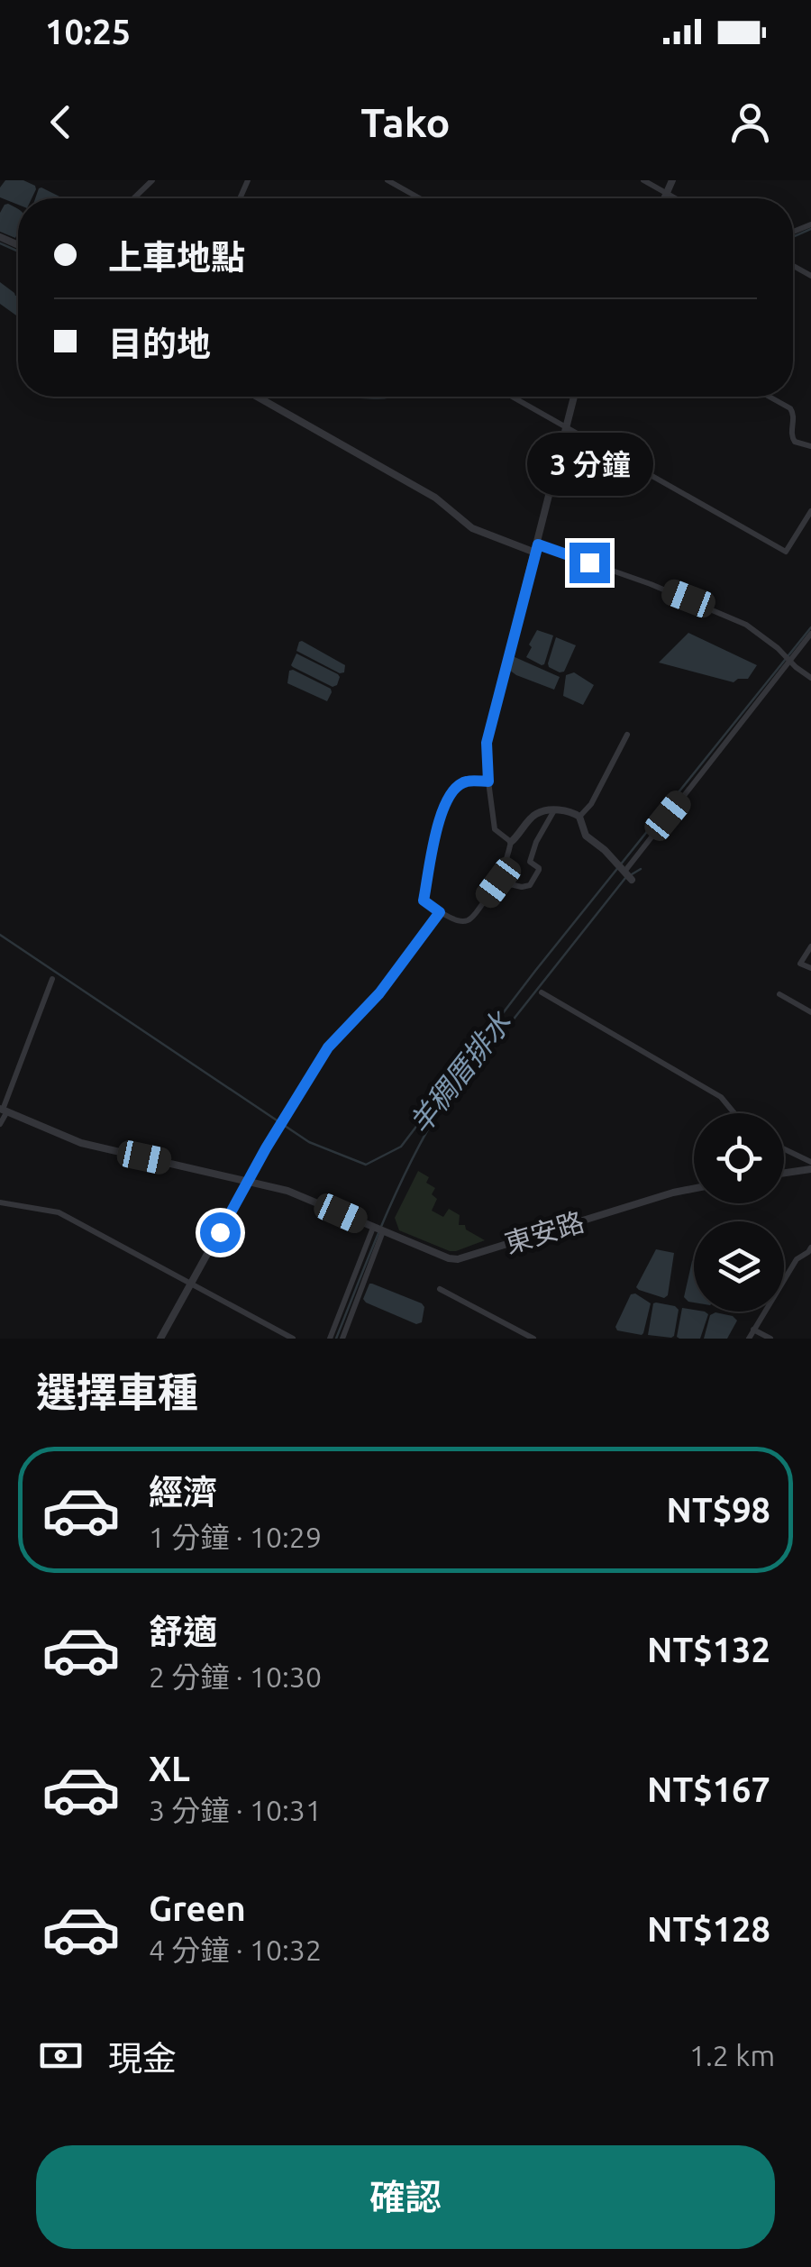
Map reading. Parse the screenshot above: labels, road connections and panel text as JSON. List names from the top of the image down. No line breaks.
{"streets":{"street":["東安路"]},"water":["羊稠厝排水"],"page":{"status":"10:25","header":"Tako","banner":["上車地點","目的地"],"bubble":"3 分鐘","heading":"選擇車種","list":[{"name":"經濟","note":"1 分鐘 · 10:29","value":"NT$98"},{"name":"舒適","note":"2 分鐘 · 10:30","value":"NT$132"},{"name":"XL","note":"3 分鐘 · 10:31","value":"NT$167"},{"name":"Green","note":"4 分鐘 · 10:32","value":"NT$128"}],"pay":["現金","1.2 km"],"buttons":"確認"}}
